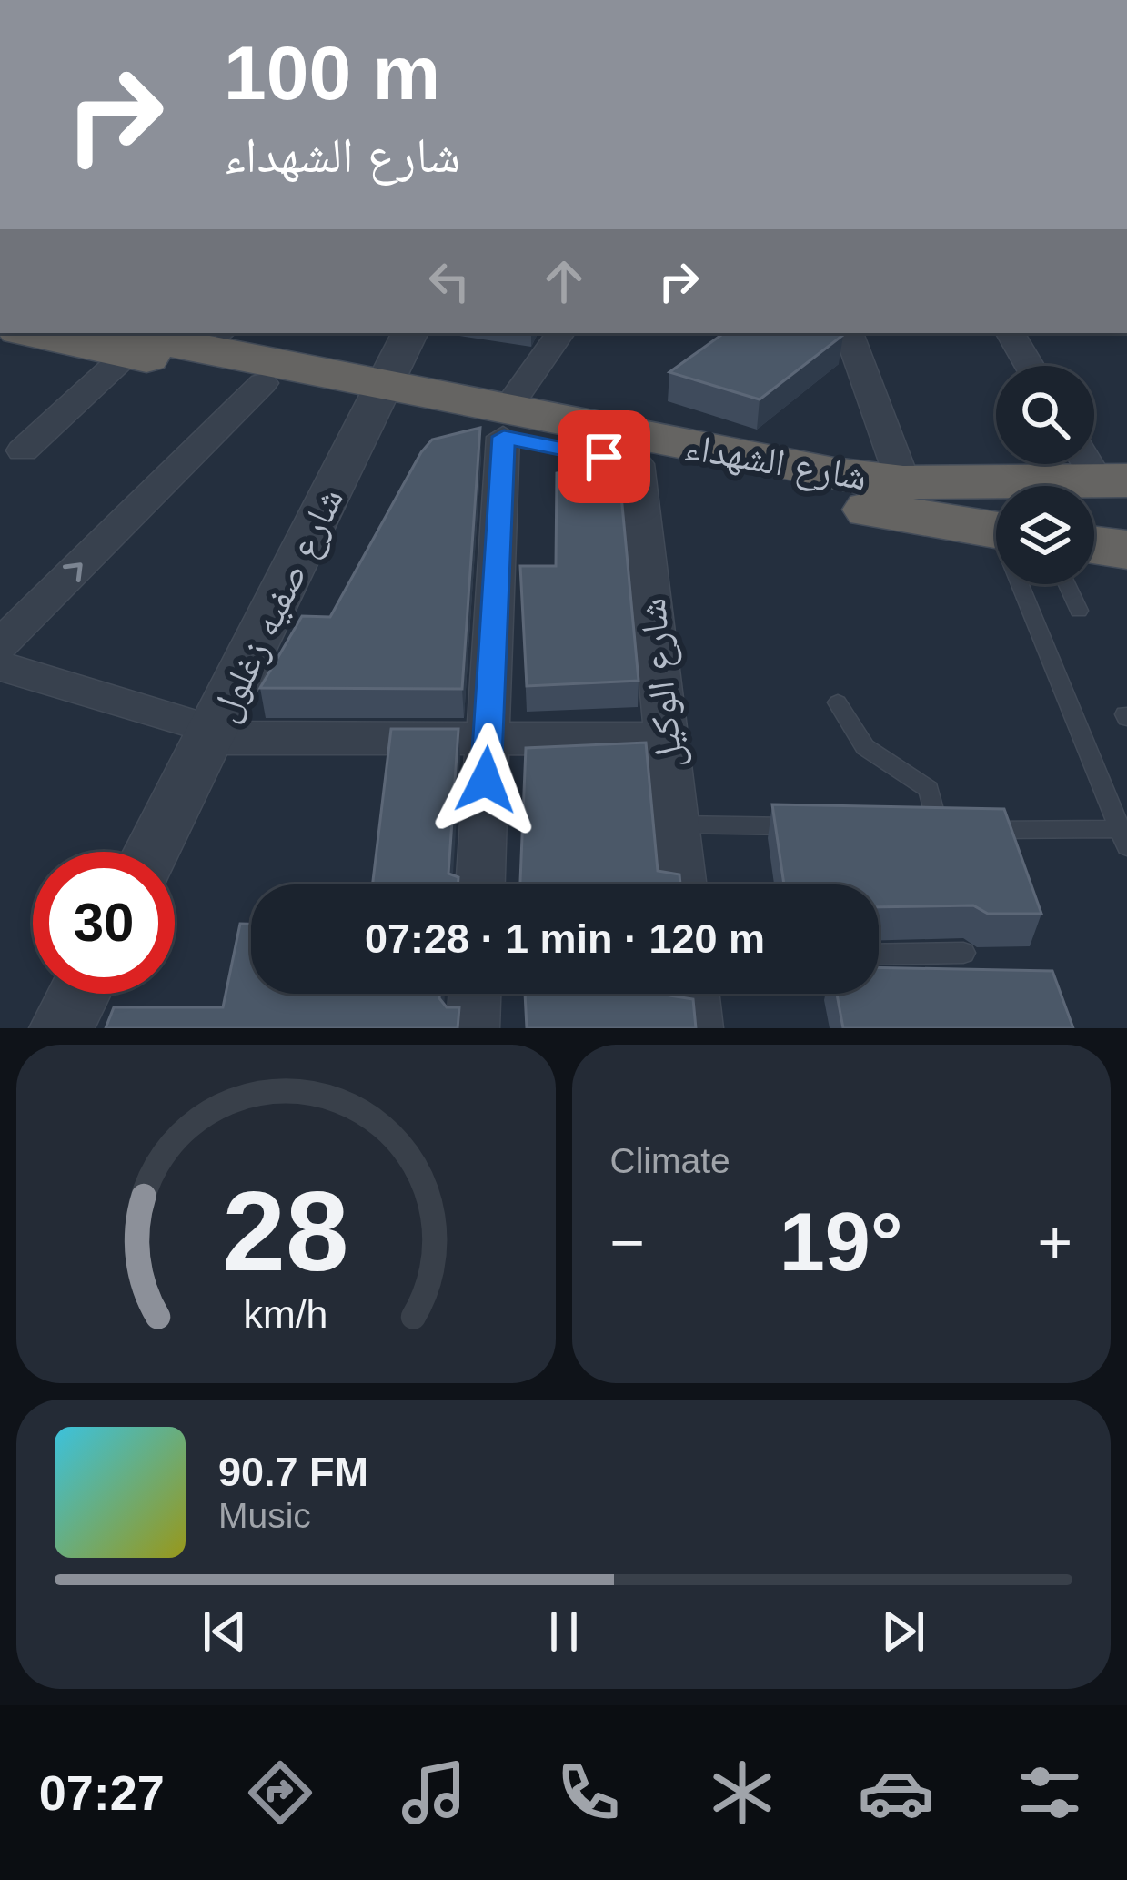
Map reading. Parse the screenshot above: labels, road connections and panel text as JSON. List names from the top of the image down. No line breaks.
{"streets":{"highway":["شارع الشهداء"],"street":["شارع صفيه زغلول","شارع الوكيل"]},"crossings":[["شارع الشهداء","شارع صفيه زغلول"],["شارع الشهداء","شارع الوكيل"]],"page":{"turn":["100 m","شارع الشهداء"],"limit":"30","trip":"07:28 · 1 min · 120 m","tile":"Climate","heat":["−","19°","+"],"song":["90.7 FM","Music"],"tabs":"07:27","gauge":["28","km/h"]}}
